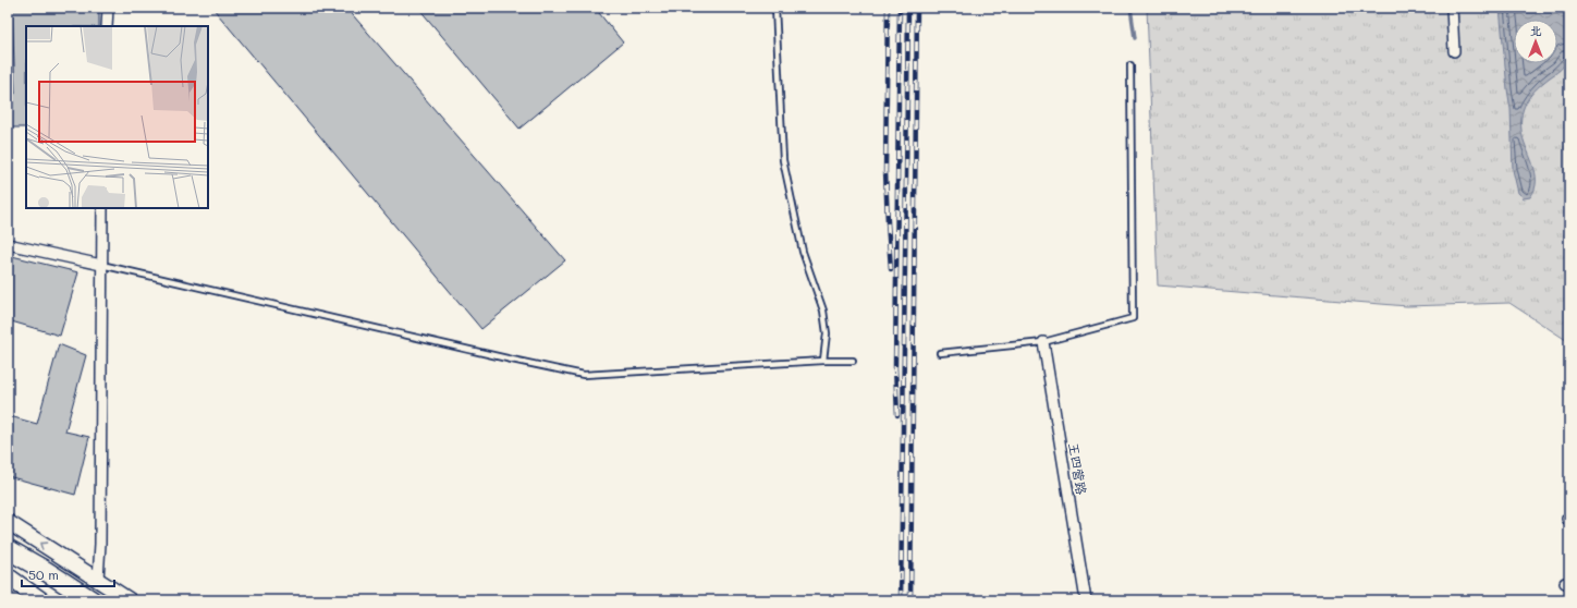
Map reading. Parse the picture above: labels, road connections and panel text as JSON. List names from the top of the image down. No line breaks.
{"streets":{"street":["王四营路"]},"scale_bar":"50 m","north":"top"}
